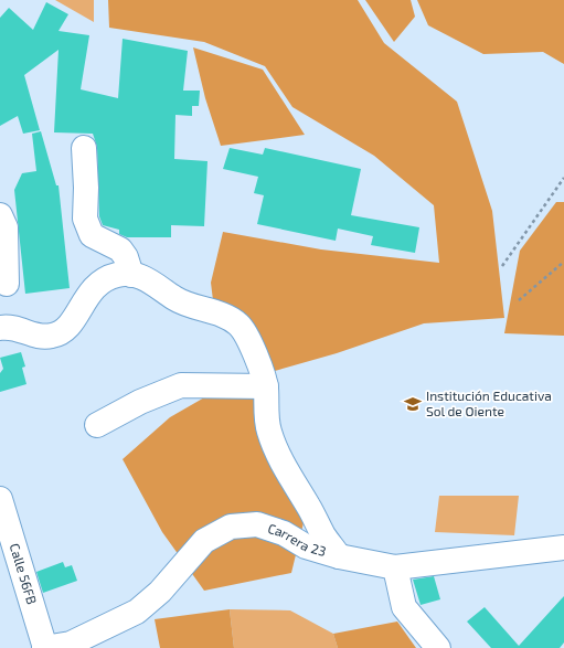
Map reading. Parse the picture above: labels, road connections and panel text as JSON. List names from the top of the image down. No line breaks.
{"streets":{"street":["Carrera 23","Calle 56FB"]},"crossings":[["Carrera 23","Calle 56FB"]],"places":{"school or university":["Institución Educativa Sol de Oiente"]}}
